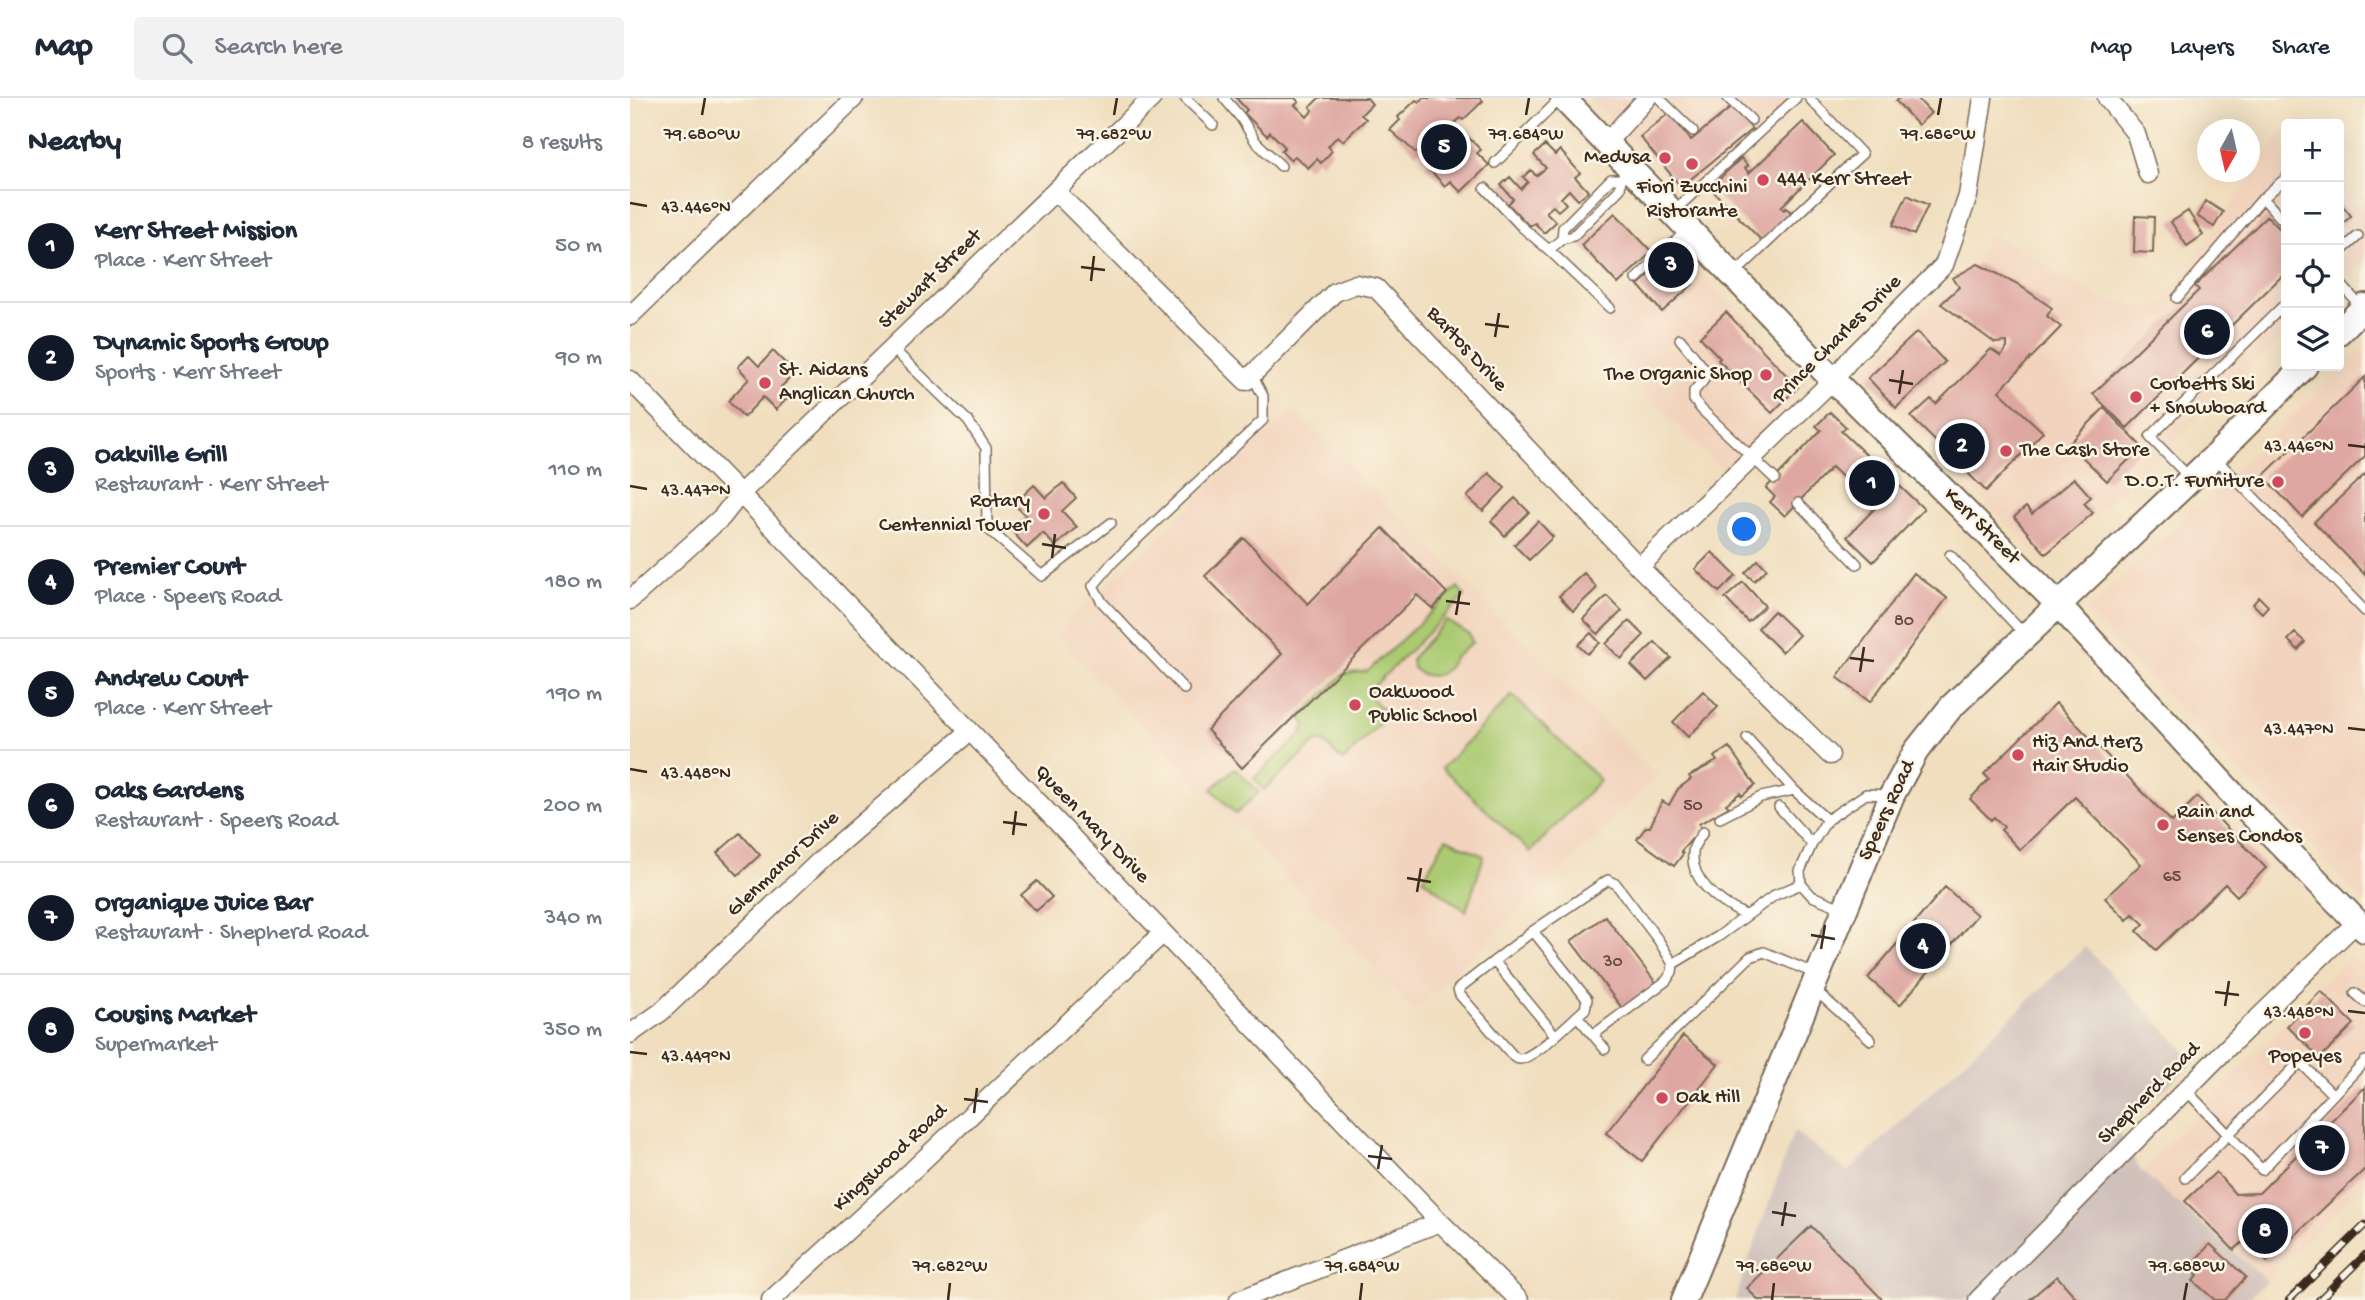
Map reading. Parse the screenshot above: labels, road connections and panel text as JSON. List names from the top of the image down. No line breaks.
{"streets":{"main road":["Kerr Street","Speers Road"],"street":["Stewart Street","Prince Charles Drive","Bartos Drive","Queen Mary Drive","Glenmanor Drive","Shepherd Road","Kingswood Road"]},"crossings":[["Stewart Street","Queen Mary Drive"],["Prince Charles Drive","Bartos Drive"],["Prince Charles Drive","Kerr Street"],["Kerr Street","Speers Road"],["Kerr Street","Shepherd Road"],["Queen Mary Drive","Glenmanor Drive"],["Queen Mary Drive","Kingswood Road"]],"places":["Medusa","Fiori Zucchini Ristorante","444 Kerr Street","The Organic Shop","St. Aidans Anglican Church","Corbetts Ski + Snowboard","The Cash Store","D.O.T. Furniture","Rotary Centennial Tower","Oakwood Public School","Hiz And Herz Hair Studio","Rain and Senses Condos","Popeyes","Oak Hill"],"house_numbers":["80","50","65","30"],"north":"bottom","page":{"header":"Map","search":"Search here","nav":["Map","Layers","Share"],"heading":["Nearby","8 results"],"map_buttons":["+","−"],"pins":["5","3","6","2","1","4","7","8"],"list":[{"mark":"1","name":"Kerr Street Mission","note":"Place · Kerr Street","value":"50 m"},{"mark":"2","name":"Dynamic Sports Group","note":"Sports · Kerr Street","value":"90 m"},{"mark":"3","name":"Oakville Grill","note":"Restaurant · Kerr Street","value":"110 m"},{"mark":"4","name":"Premier Court","note":"Place · Speers Road","value":"180 m"},{"mark":"5","name":"Andrew Court","note":"Place · Kerr Street","value":"190 m"},{"mark":"6","name":"Oaks Gardens","note":"Restaurant · Speers Road","value":"200 m"},{"mark":"7","name":"Organique Juice Bar","note":"Restaurant · Shepherd Road","value":"340 m"},{"mark":"8","name":"Cousins Market","note":"Supermarket","value":"350 m"}]},"coordinates":["79.680°W","79.682°W","79.684°W","79.686°W","43.446°N","43.447°N","43.448°N","43.449°N","79.688°W"]}
